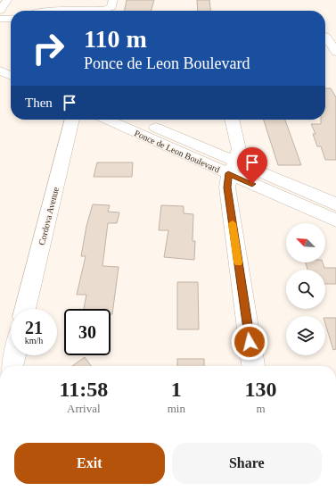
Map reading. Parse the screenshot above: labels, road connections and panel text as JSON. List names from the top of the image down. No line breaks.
{"streets":{"street":["Ponce de Leon Boulevard","Cordova Avenue"]},"north":"top left","page":{"turn":["110 m","Ponce de Leon Boulevard"],"then":"Then","speed":"21 km/h","limit":"30","eta":["11:58","Arrival","1","min","130","m"],"buttons":["Exit","Share"]}}
